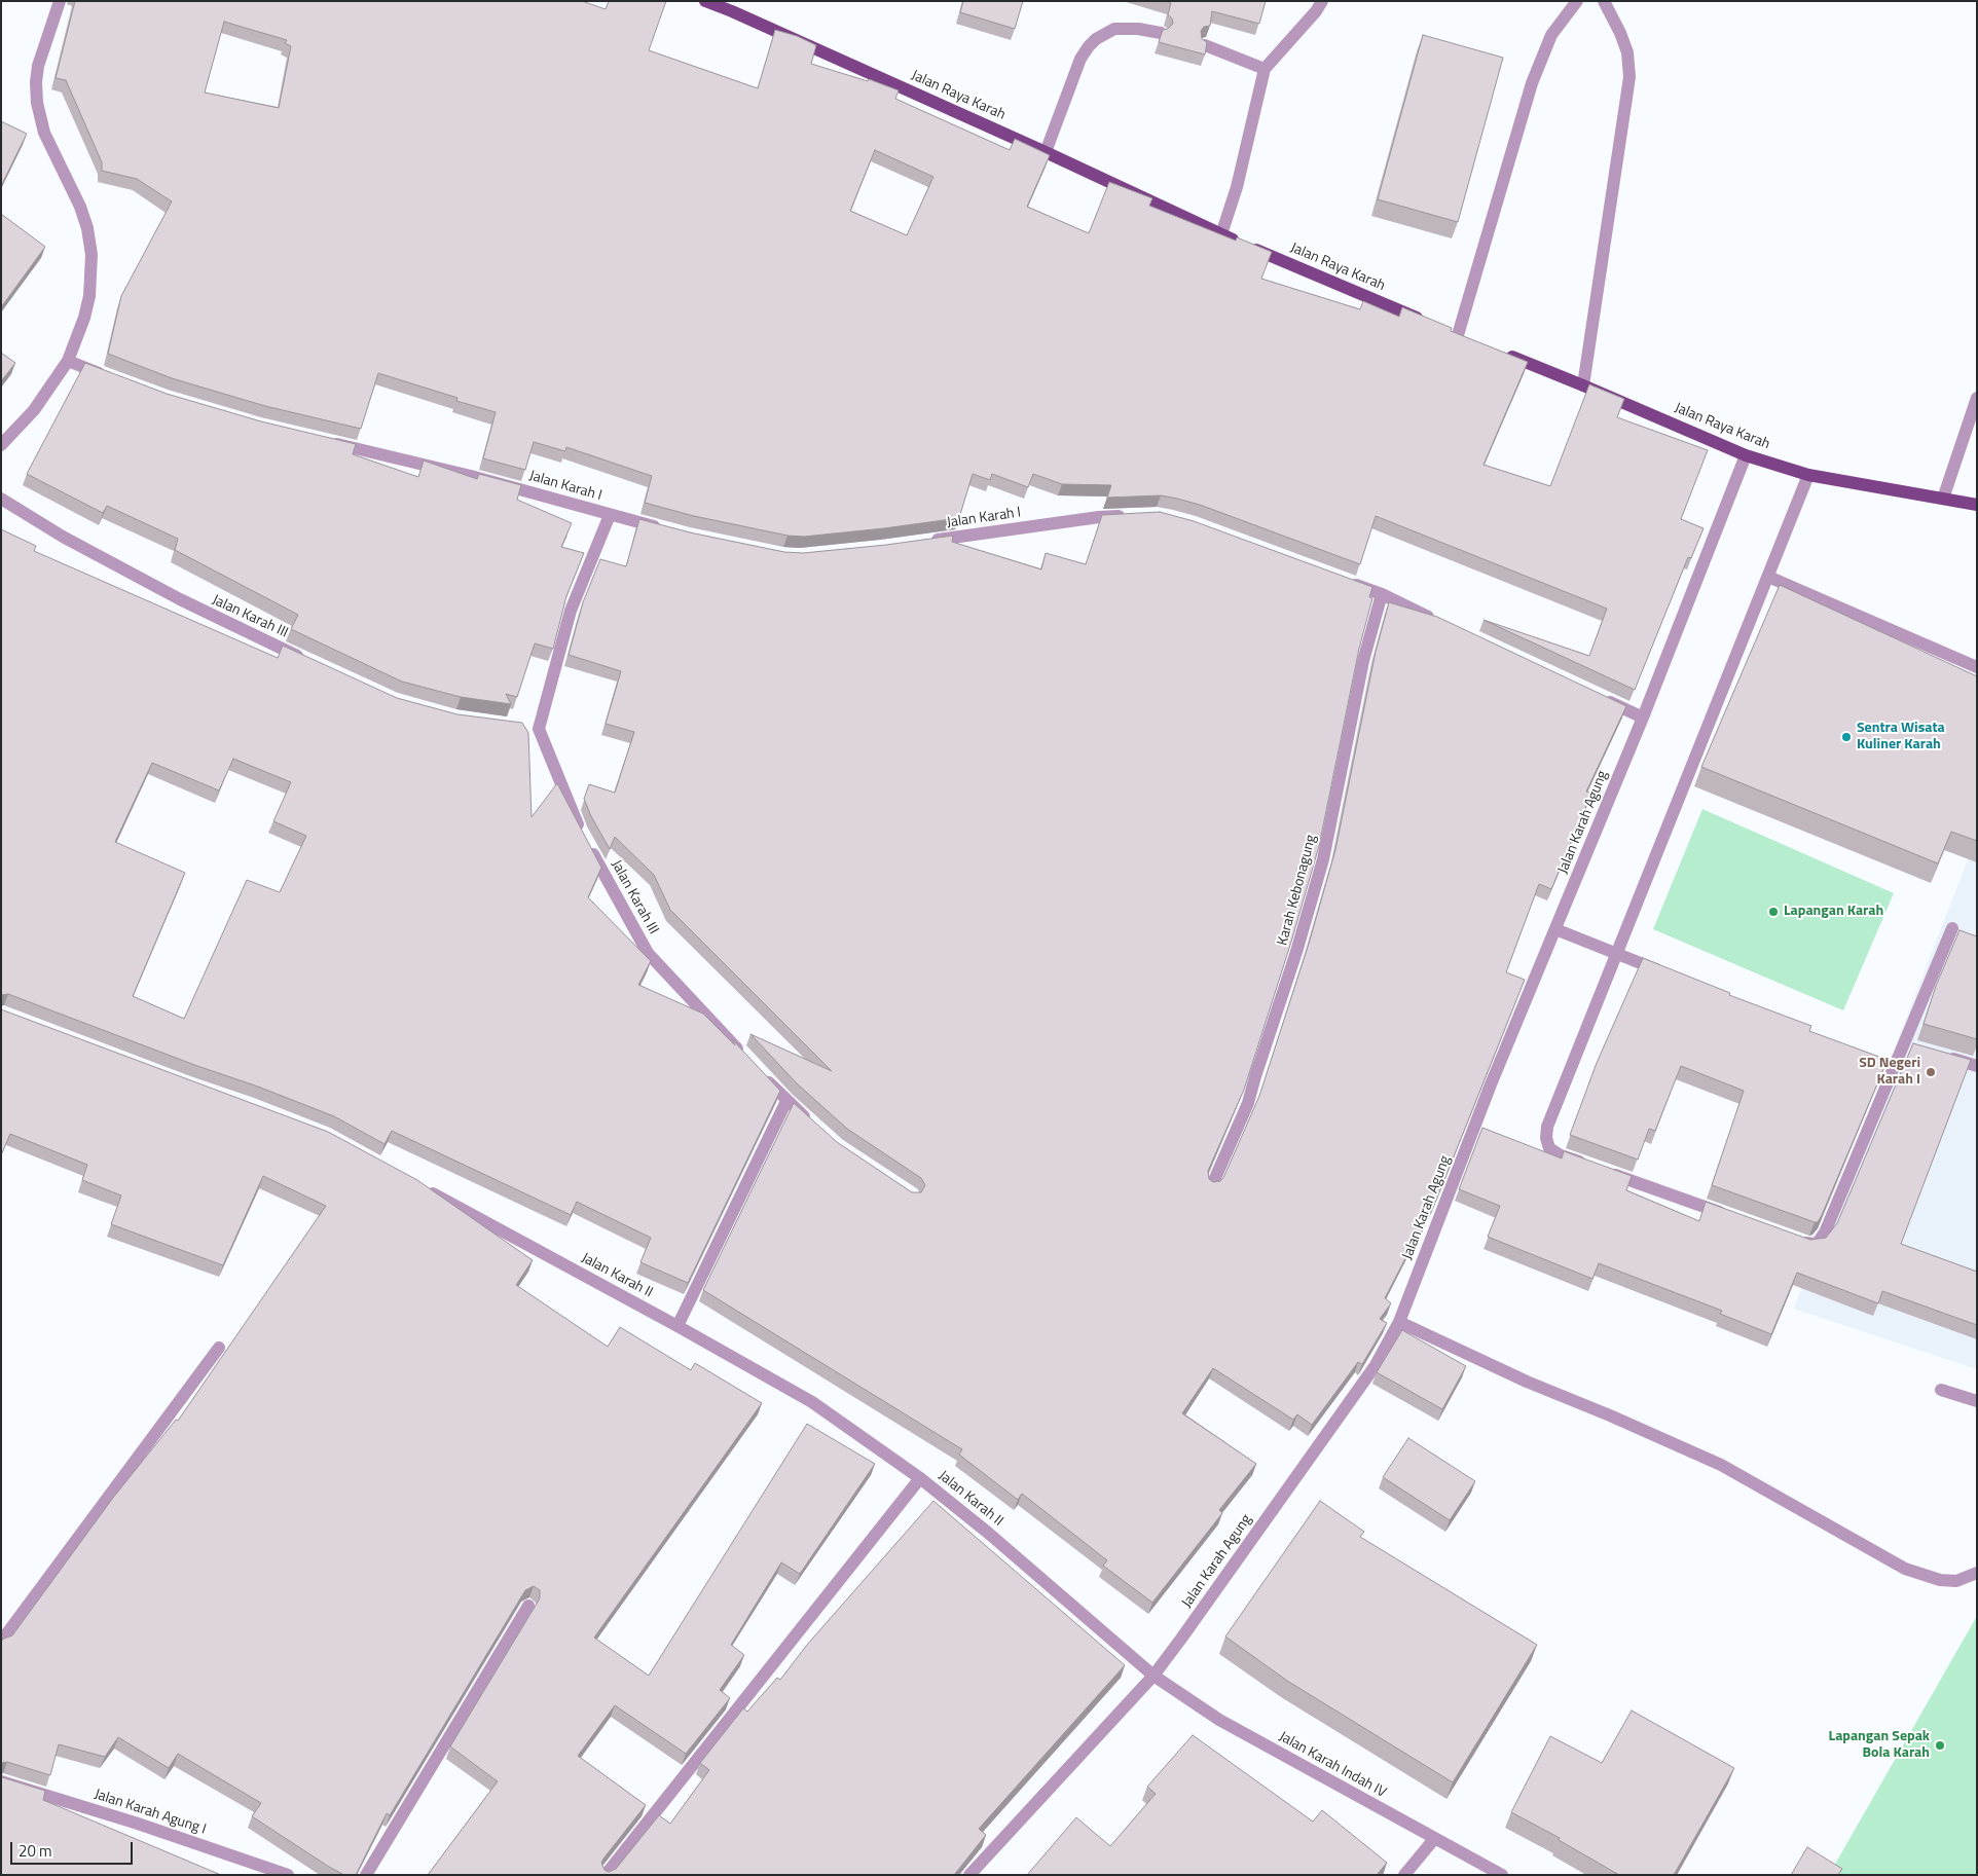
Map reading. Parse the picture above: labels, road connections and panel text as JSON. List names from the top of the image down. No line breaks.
{"streets":{"main road":["Jalan Raya Karah"],"street":["Jalan Karah I","Jalan Karah III","Jalan Karah Agung","Karah Kebonagung","Jalan Karah II","Jalan Karah Indah IV","Jalan Karah Agung I"]},"crossings":[["Jalan Raya Karah","Jalan Karah Agung"],["Jalan Karah I","Jalan Karah III"],["Jalan Karah Agung","Jalan Karah II"],["Jalan Karah Agung","Jalan Karah Indah IV"],["Jalan Karah II","Jalan Karah Indah IV"]],"places":["Sentra Wisata Kuliner Karah","Lapangan Karah","SD Negeri Karah I","Lapangan Sepak Bola Karah"],"scale_bar":"20 m"}
